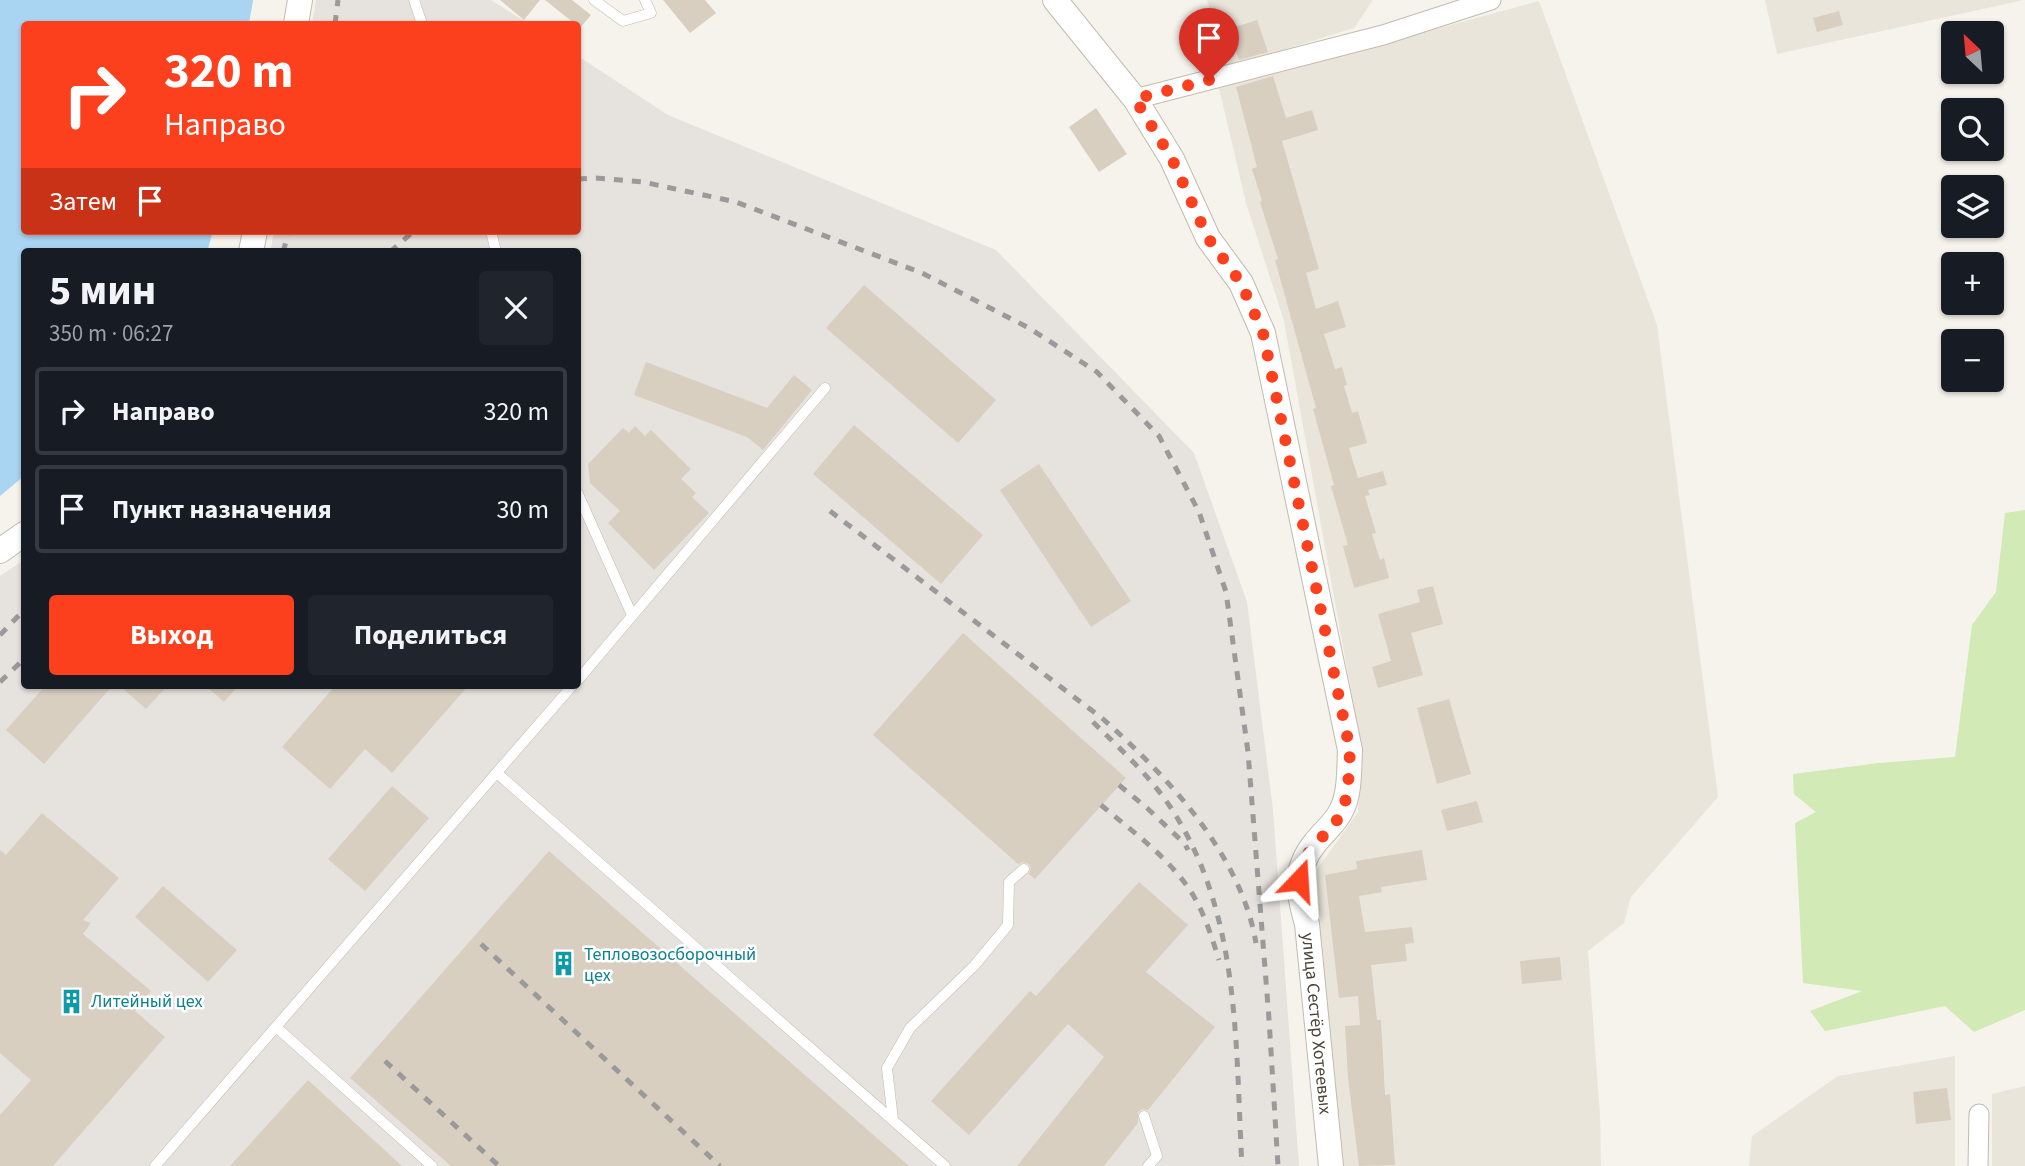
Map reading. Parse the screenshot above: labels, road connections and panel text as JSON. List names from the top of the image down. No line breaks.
{"streets":{"street":["улица Сестёр Хотеевых"]},"places":{"building":["Тепловозосборочный цех","Литейный цех"]},"north":"top left","page":{"map_buttons":["+","−"],"turn":["320 m","Направо"],"then":"Затем","heading":["5 мин","350 m · 06:27"],"list":[{"name":"Направо","value":"320 m"},{"name":"Пункт назначения","value":"30 m"}],"buttons":["Выход","Поделиться"]}}
